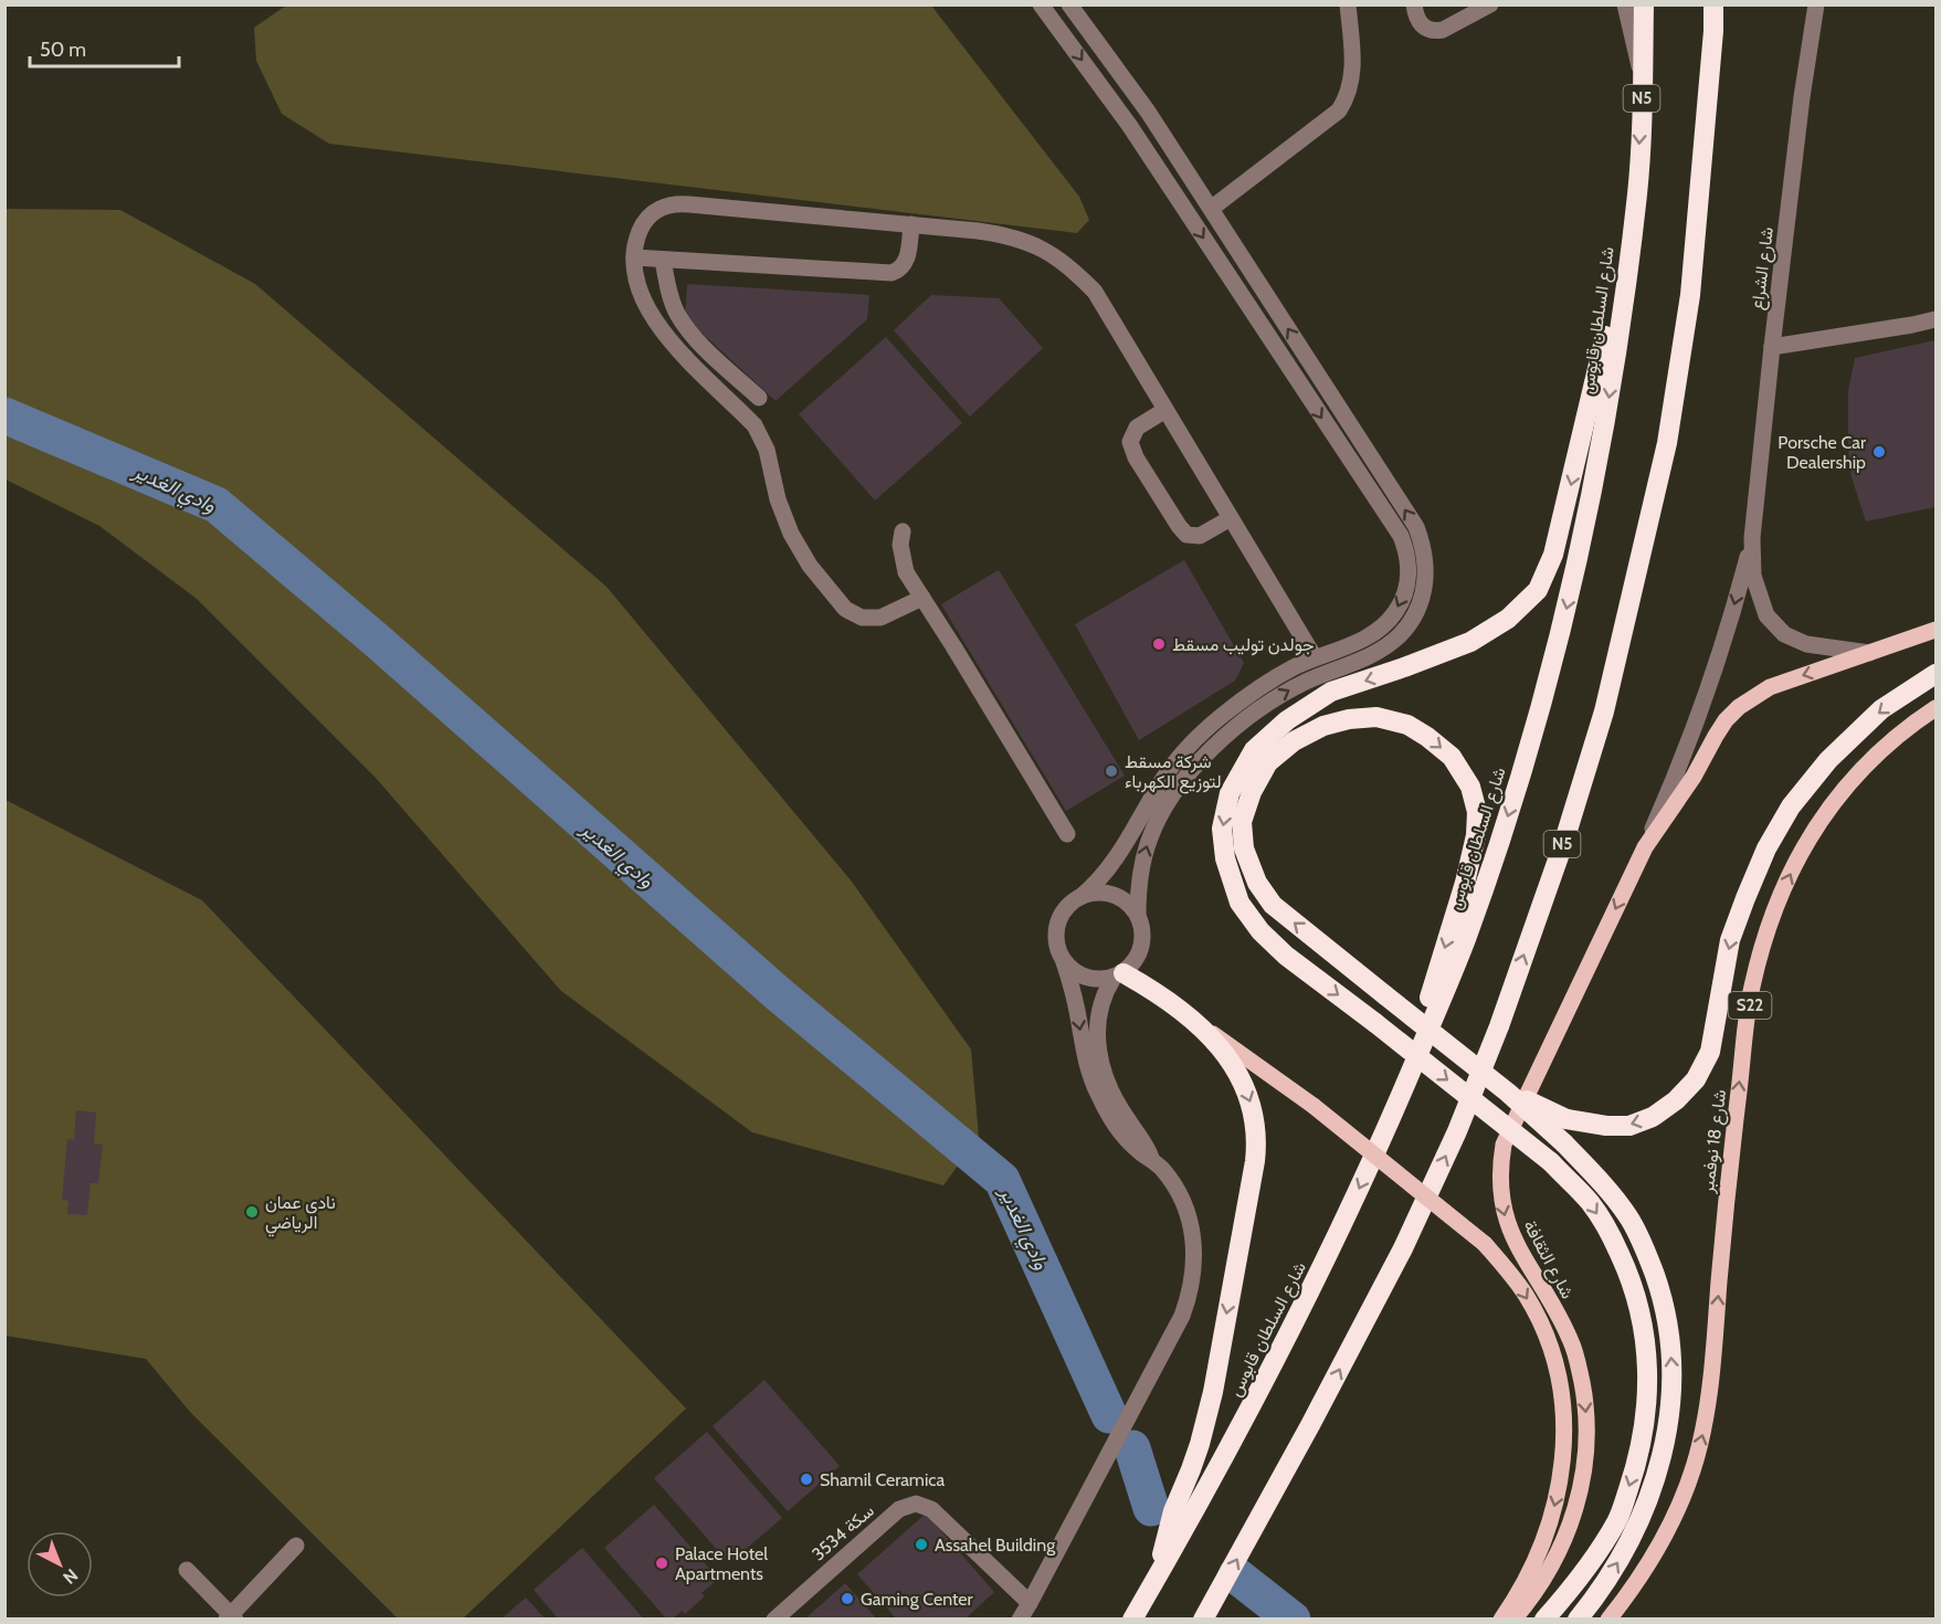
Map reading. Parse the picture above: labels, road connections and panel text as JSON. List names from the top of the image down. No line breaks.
{"streets":{"highway":["N5","شارع السلطان قابوس"],"main road":["S22","شارع 18 نوفمبر","شارع الثقافة"],"street":["شارع الشراع","سكة 3534"]},"crossings":[["شارع الشراع","شارع الثقافة"]],"one_way":["شارع 18 نوفمبر","شارع الثقافة"],"water":["وادي الغدير"],"places":["Porsche Car Dealership","جولدن توليب مسقط","شركة مسقط لتوزيع الكهرباء","نادي عمان الرياضي","Shamil Ceramica","Assahel Building","Palace Hotel Apartments","Gaming Center"],"scale_bar":"50 m","north":"bottom right"}
